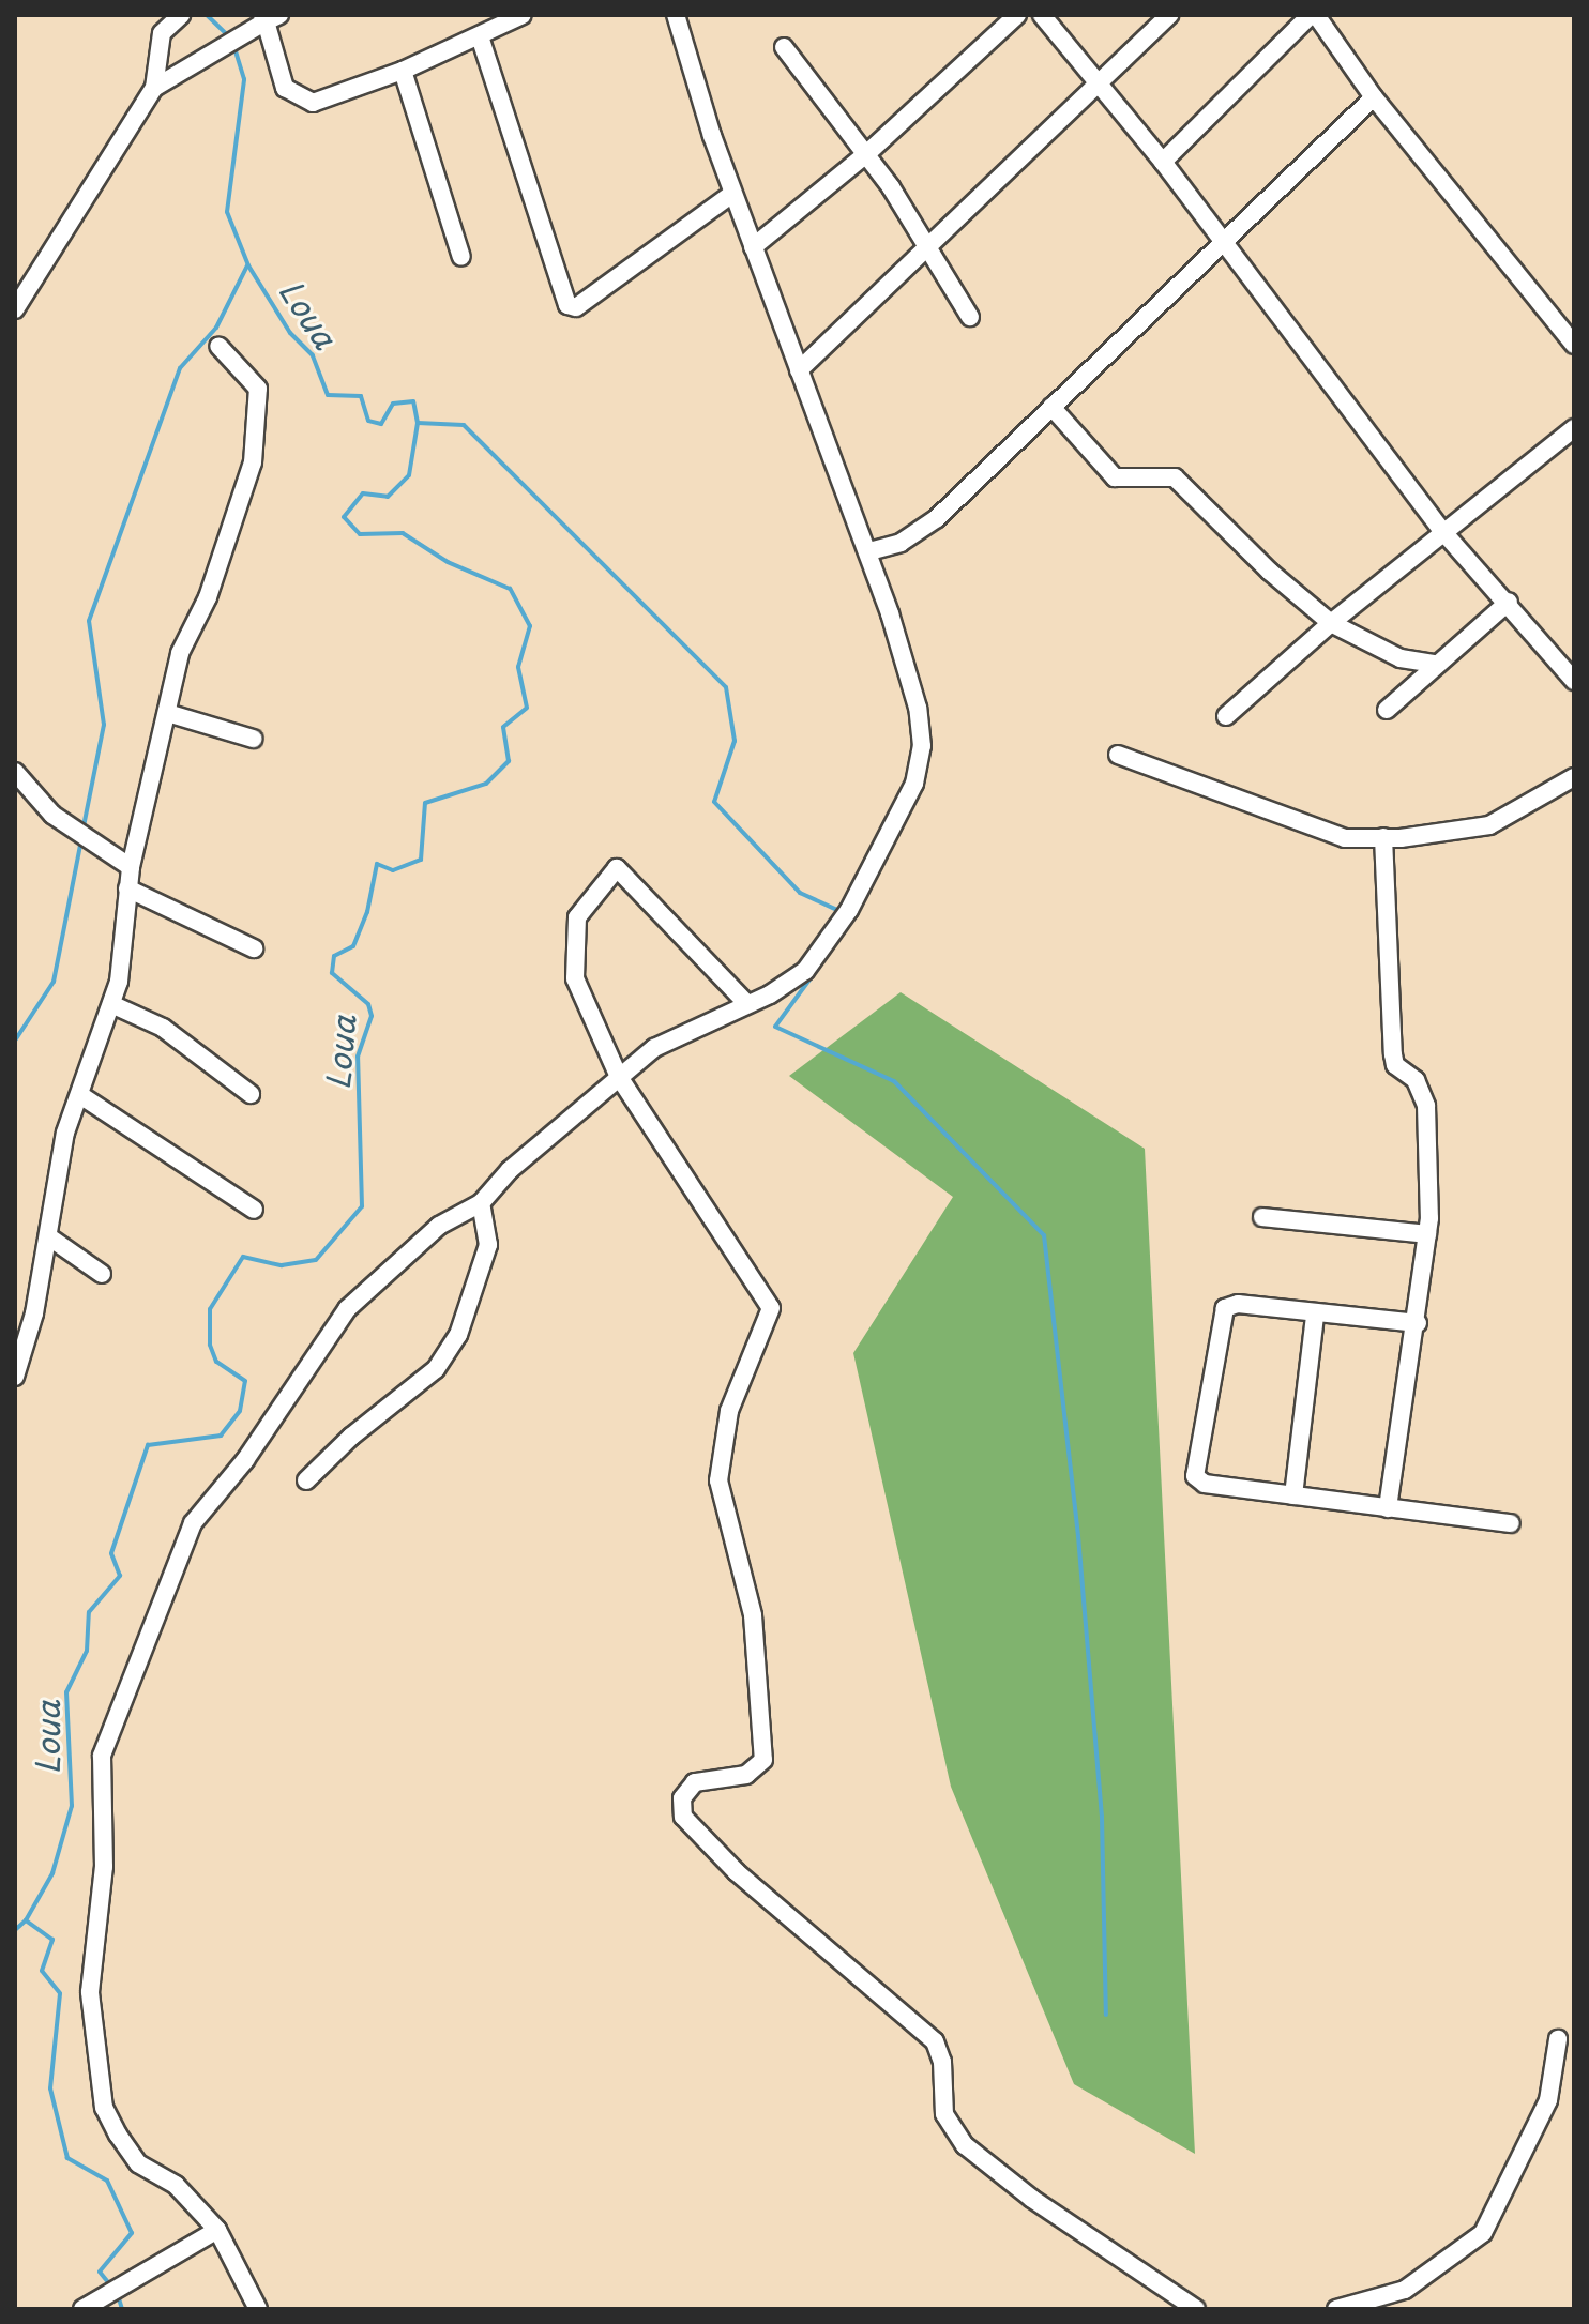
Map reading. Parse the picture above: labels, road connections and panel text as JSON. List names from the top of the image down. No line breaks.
{"water":["Loua"]}
